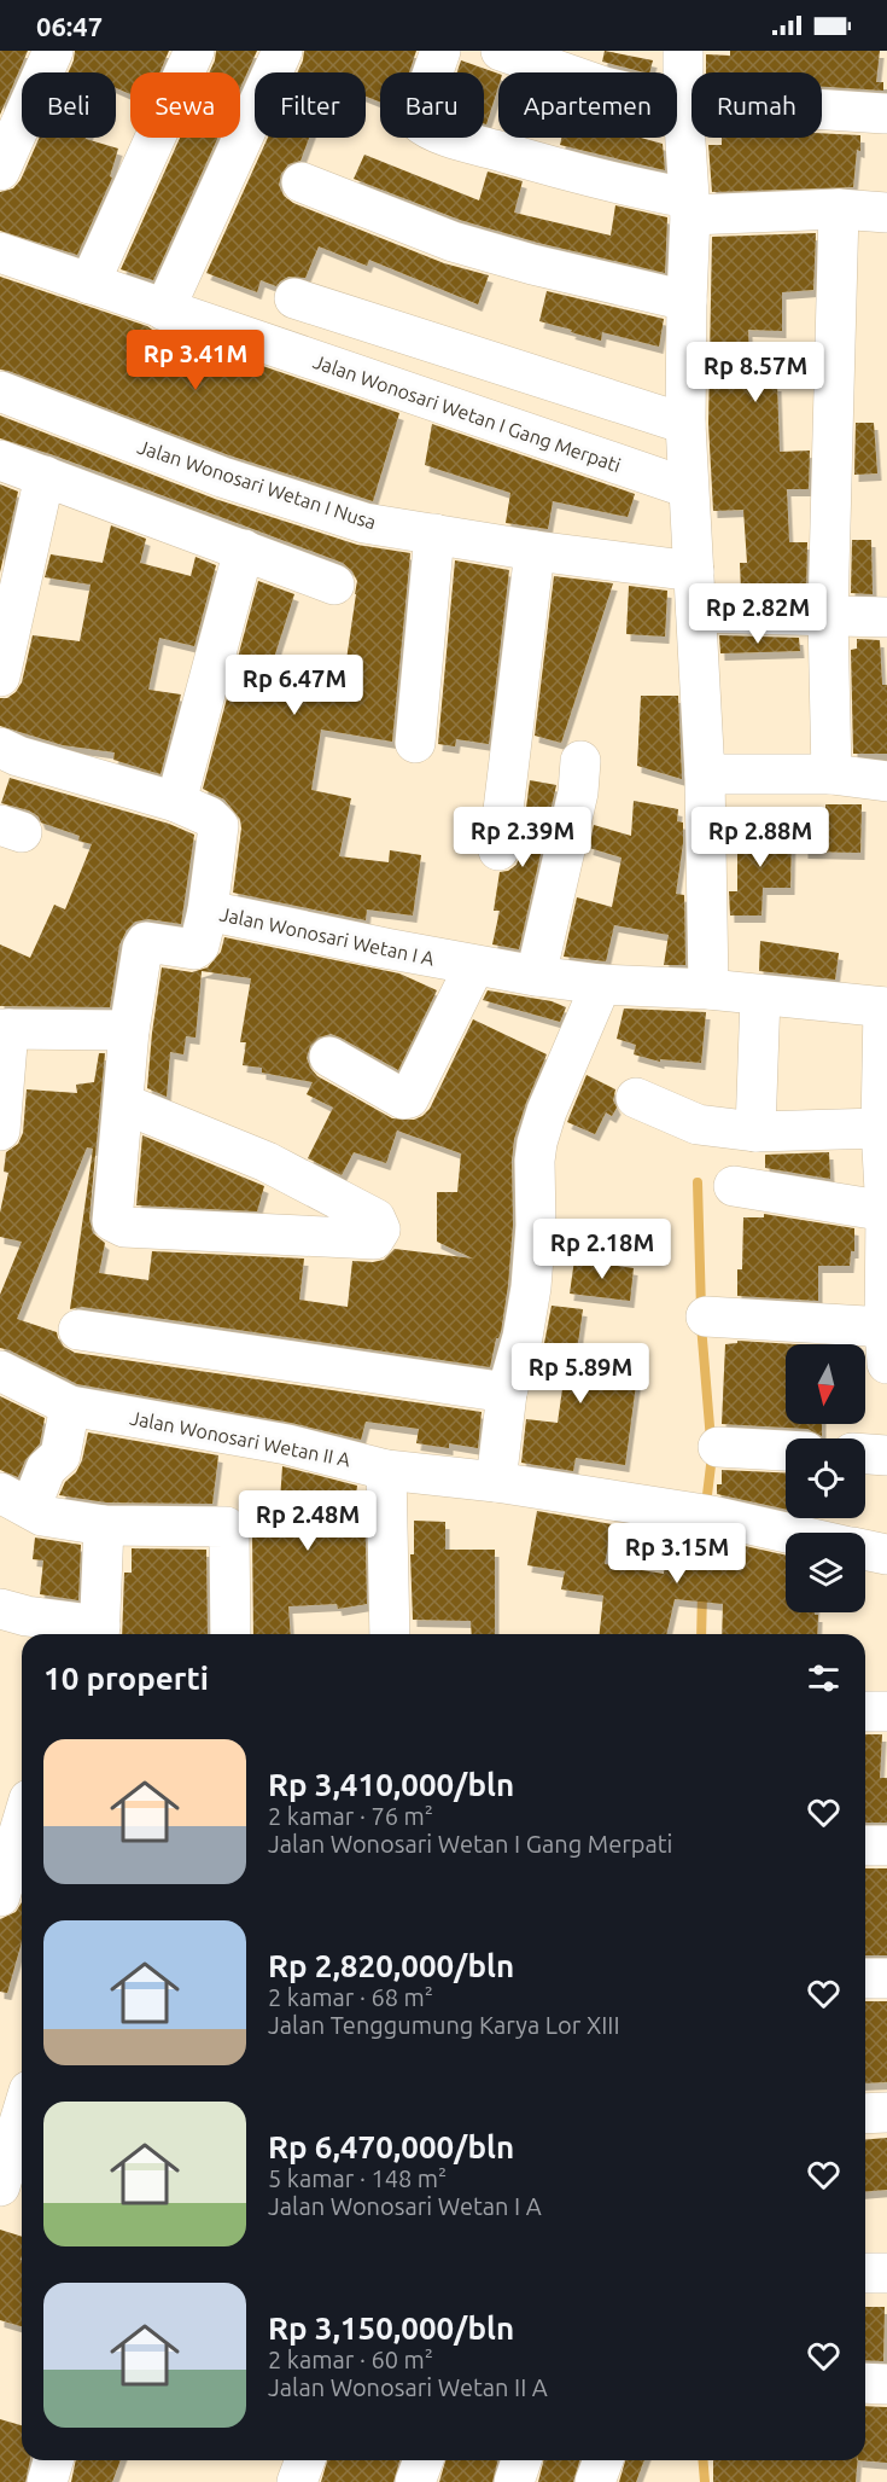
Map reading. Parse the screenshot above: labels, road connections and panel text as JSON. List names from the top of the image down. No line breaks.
{"streets":{"street":["Jalan Wonosari Wetan I Gang Merpati","Jalan Wonosari Wetan I Nusa","Jalan Wonosari Wetan I A","Jalan Wonosari Wetan II A"]},"north":"bottom","page":{"status":"06:47","chip":["Beli","Sewa","Filter","Baru","Apartemen","Rumah"],"price":["Rp 3.41M","Rp 8.57M","Rp 2.82M","Rp 6.47M","Rp 2.39M","Rp 2.88M","Rp 2.18M","Rp 5.89M","Rp 2.48M","Rp 3.15M"],"heading":"10 properti","list":[{"name":"Rp 3,410,000/bln","note":"2 kamar · 76 m² · Jalan Wonosari Wetan I Gang Merpati"},{"name":"Rp 2,820,000/bln","note":"2 kamar · 68 m² · Jalan Tenggumung Karya Lor XIII"},{"name":"Rp 6,470,000/bln","note":"5 kamar · 148 m² · Jalan Wonosari Wetan I A"},{"name":"Rp 3,150,000/bln","note":"2 kamar · 60 m² · Jalan Wonosari Wetan II A"}]}}
